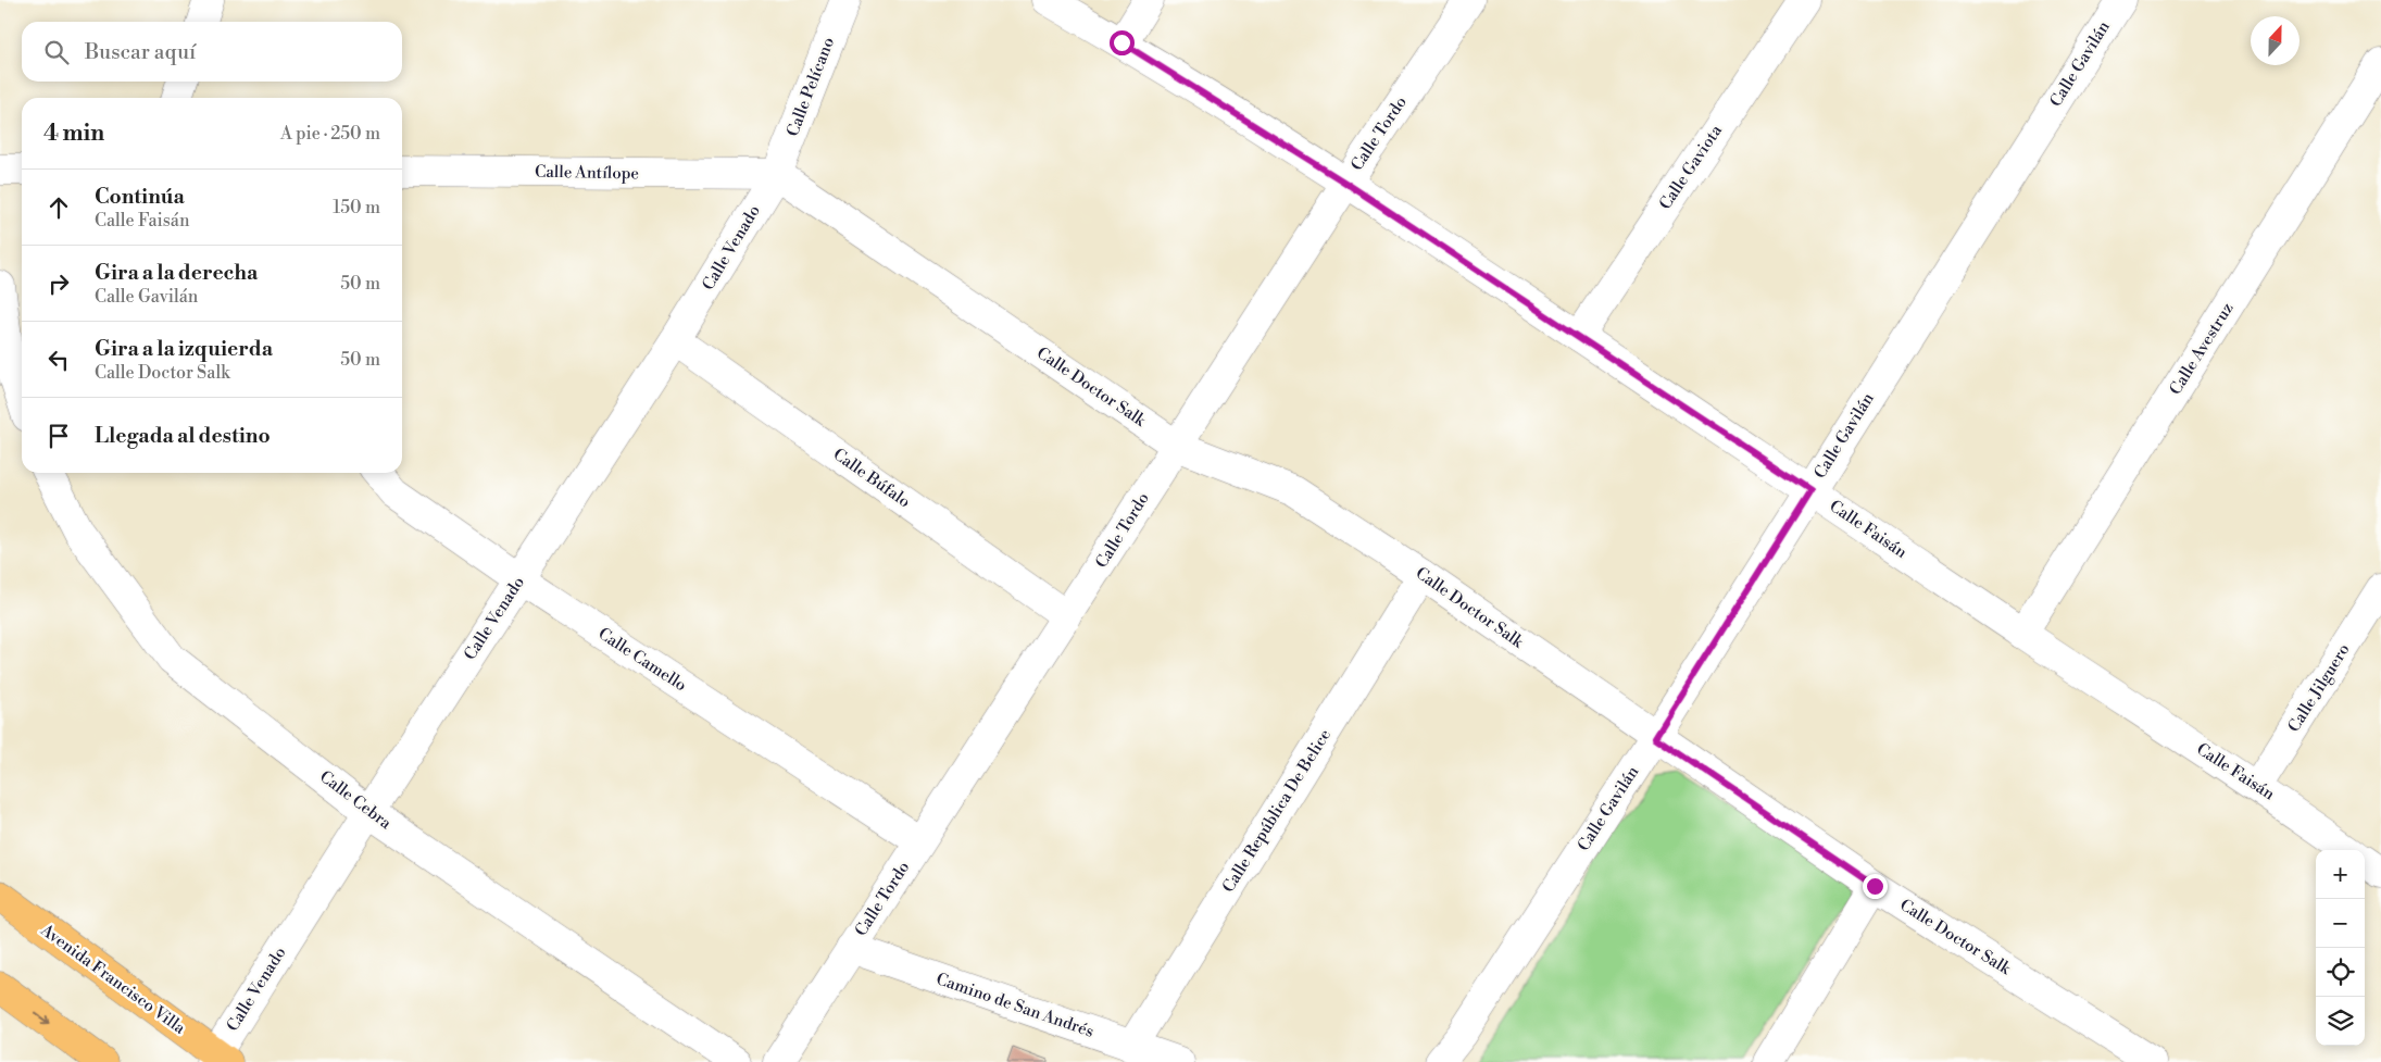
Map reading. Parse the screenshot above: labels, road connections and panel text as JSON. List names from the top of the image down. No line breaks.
{"streets":{"main road":["Avenida Francisco Villa"],"street":["Calle Gavilán","Calle Pelícano","Calle Tordo","Calle Gaviota","Calle Antílope","Calle Venado","Calle Avestruz","Calle Doctor Salk","Calle Búfalo","Calle Faisán","Calle Camello","Calle Jilguero","Calle Cebra","Calle República De Belice","Camino de San Andrés"]},"crossings":[["Calle Gavilán","Calle Doctor Salk"],["Calle Gavilán","Calle Faisán"],["Calle Pelícano","Calle Antílope"],["Calle Pelícano","Calle Venado"],["Calle Pelícano","Calle Doctor Salk"],["Calle Tordo","Calle Doctor Salk"],["Calle Tordo","Calle Búfalo"],["Calle Tordo","Calle Faisán"],["Calle Tordo","Calle Camello"],["Calle Tordo","Camino de San Andrés"],["Calle Gaviota","Calle Faisán"],["Calle Antílope","Calle Venado"],["Calle Antílope","Calle Doctor Salk"],["Calle Venado","Calle Doctor Salk"],["Calle Venado","Calle Búfalo"],["Calle Venado","Calle Camello"],["Calle Venado","Calle Cebra"],["Calle Venado","Avenida Francisco Villa"],["Calle Avestruz","Calle Faisán"],["Calle Doctor Salk","Calle República De Belice"],["Calle Faisán","Calle Jilguero"],["Calle República De Belice","Camino de San Andrés"]],"north":"top","page":{"search":"Buscar aquí","heading":["4 min","A pie · 250 m"],"list":[["Continúa","Calle Faisán","150 m"],["Gira a la derecha","Calle Gavilán","50 m"],["Gira a la izquierda","Calle Doctor Salk","50 m"],"Llegada al destino"],"map_buttons":["+","−"]}}
